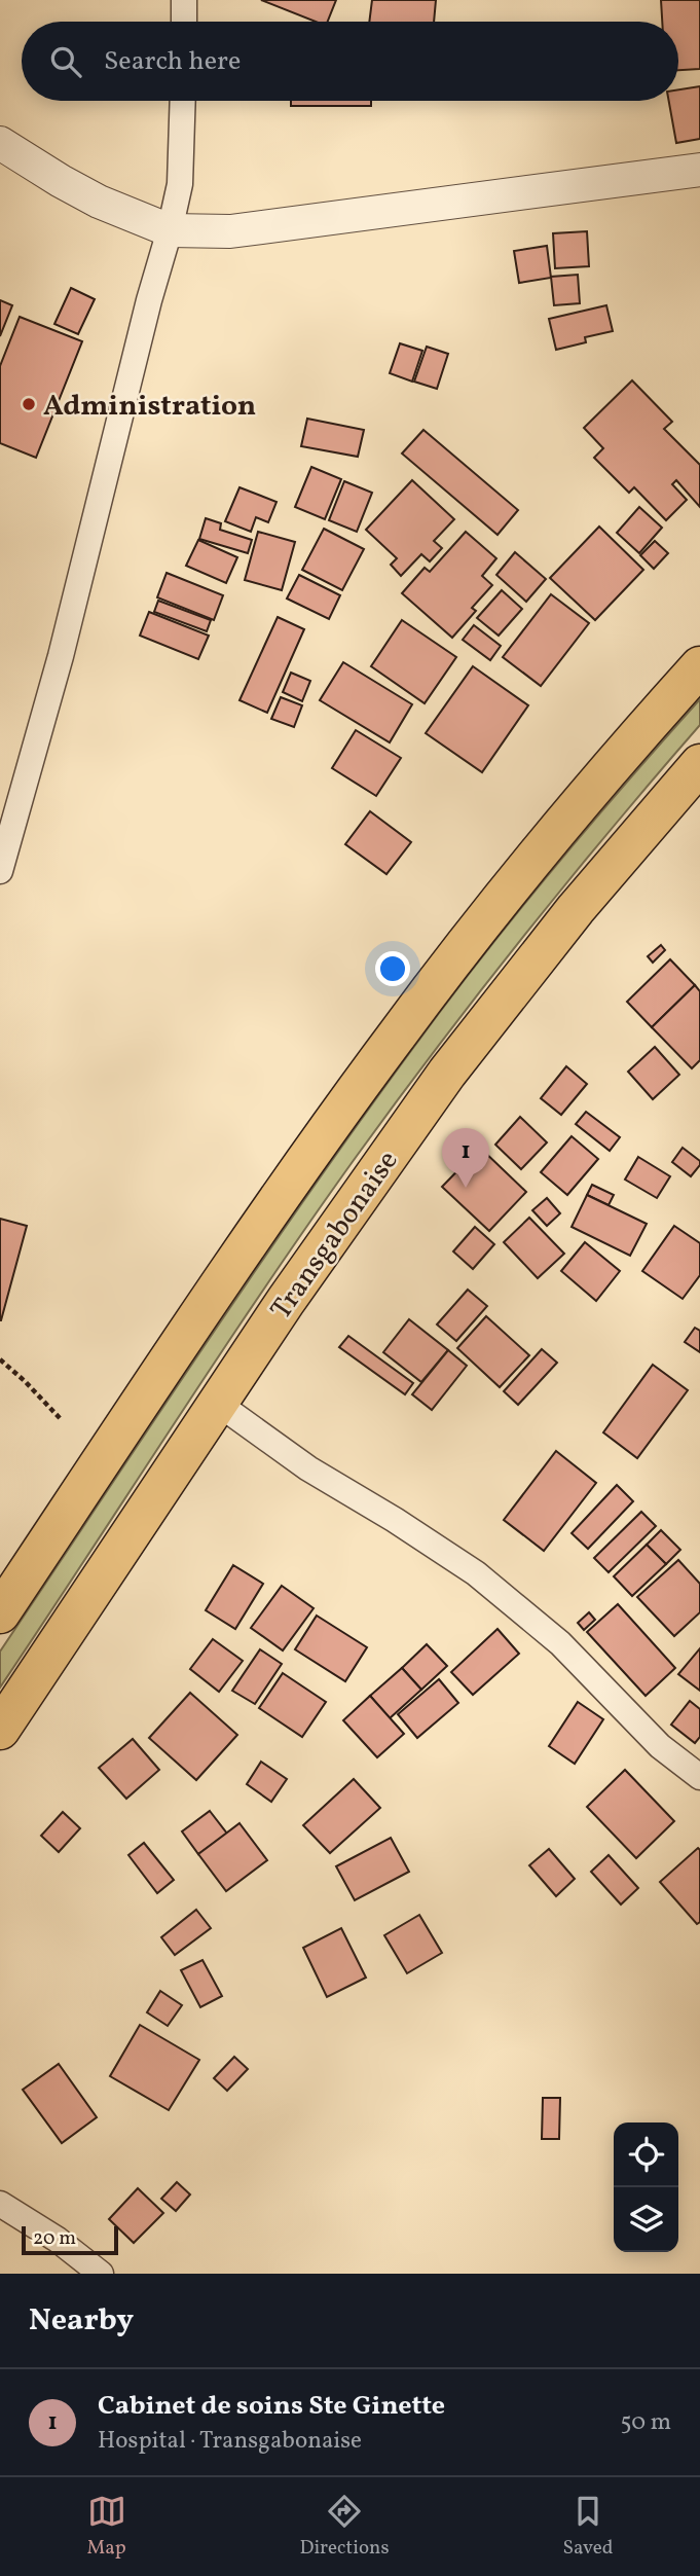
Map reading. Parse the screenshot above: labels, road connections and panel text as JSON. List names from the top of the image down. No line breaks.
{"streets":{"highway":["Transgabonaise"]},"places":["Administration"],"scale_bar":"20 m","page":{"search":"Search here","pins":"1","scale":"20 m","heading":"Nearby","list":[{"mark":"1","name":"Cabinet de soins Ste Ginette","note":"Hospital · Transgabonaise","value":"50 m"}],"nav":["Map","Directions","Saved"]}}
